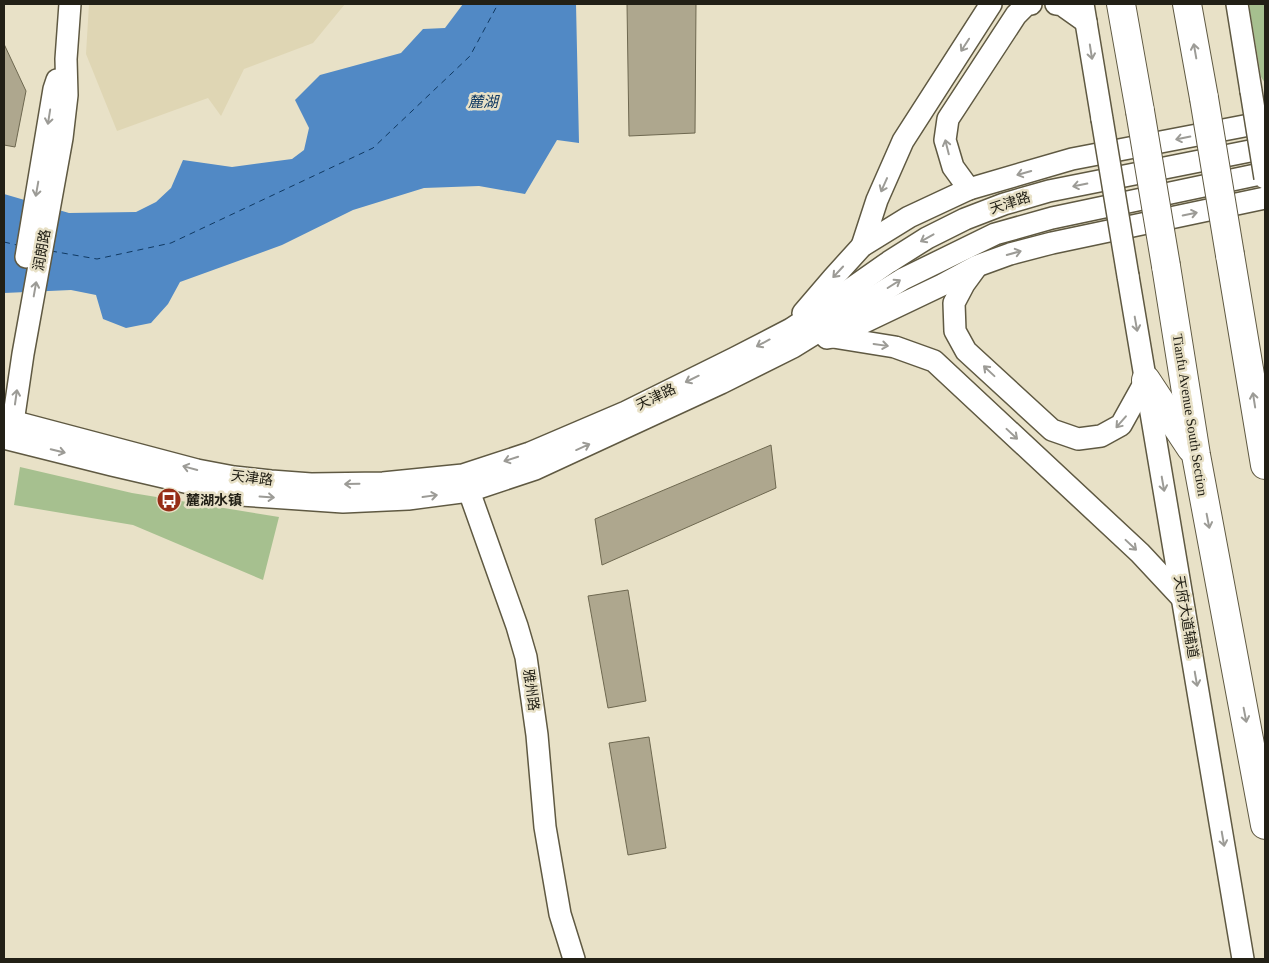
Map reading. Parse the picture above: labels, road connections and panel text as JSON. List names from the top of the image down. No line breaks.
{"streets":{"highway":["Tianfu Avenue South Section"],"street":["天津路","润朗路","天府大道辅道","雅州路"]},"crossings":[["天津路","润朗路"],["天津路","雅州路"]],"one_way":["Tianfu Avenue South Section","天府大道辅道"],"water":["麓湖"],"places":{"bus stop":["麓湖水镇"]}}
